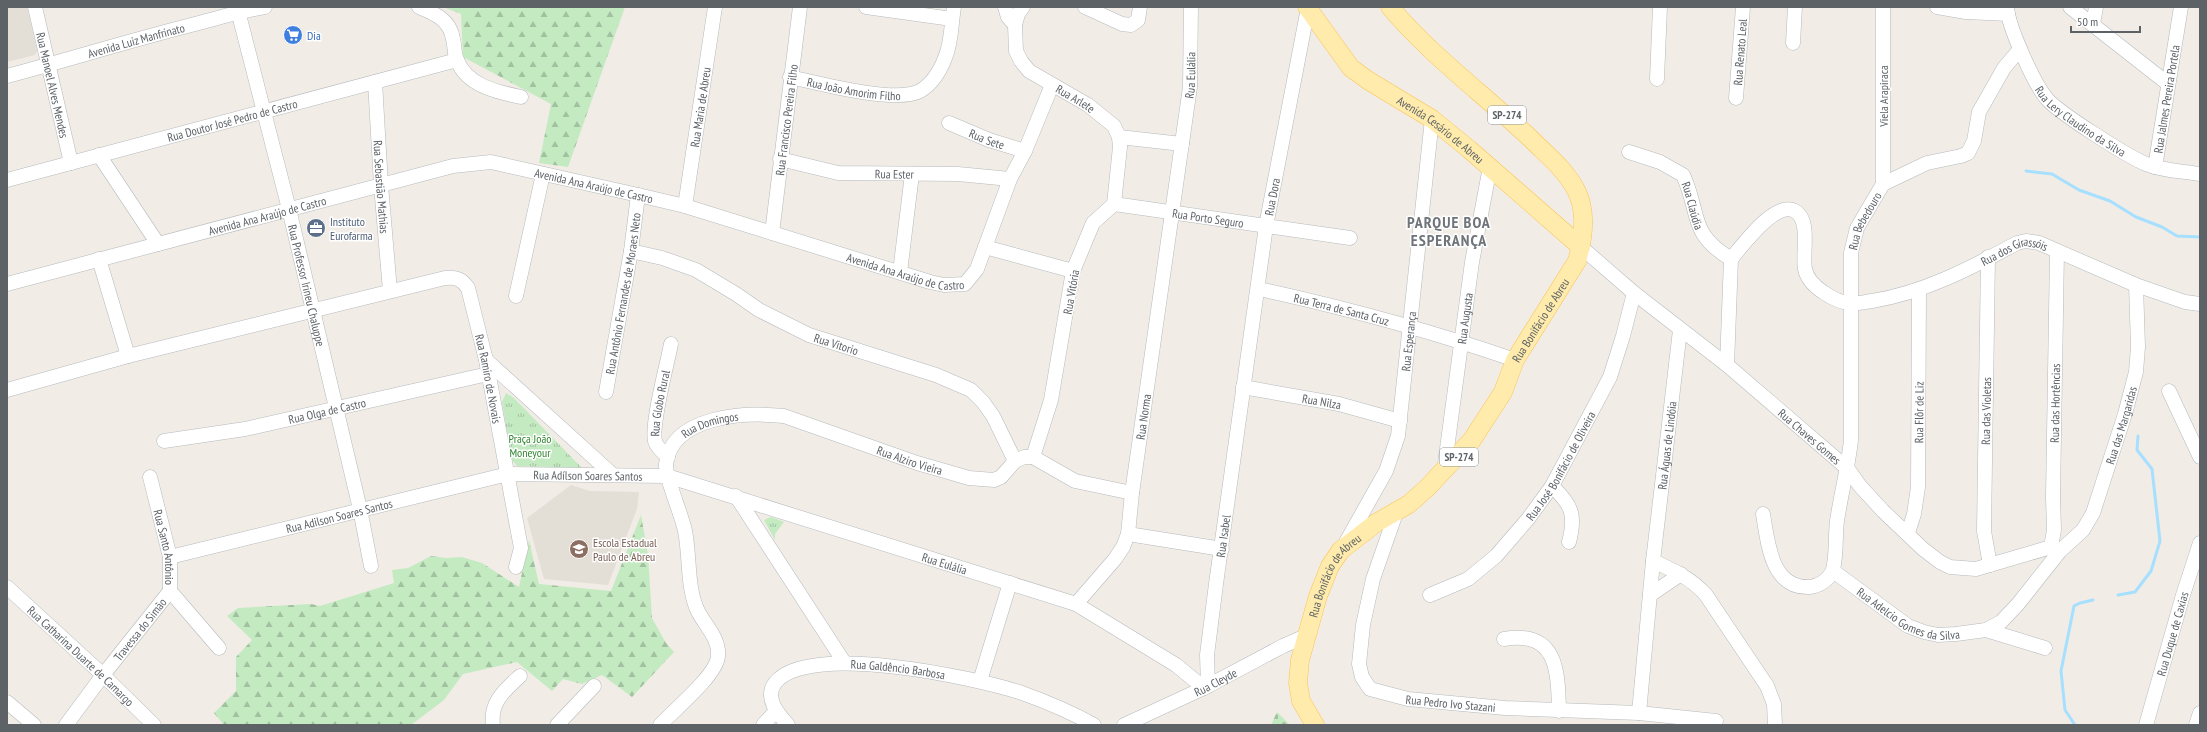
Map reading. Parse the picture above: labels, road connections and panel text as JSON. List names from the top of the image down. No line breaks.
{"streets":{"main road":["SP-274","Avenida Cesário de Abreu","Rua Bonifácio de Abreu"],"street":["Avenida Luiz Manfrinato","Rua Renato Leal","Rua Eulália","Rua Manoel Alves Mendes","Rua João Amorim Filho","Viela Arapiraca","Rua Arlete","Rua Jalmes Pereira Portela","Rua Maria de Abreu","Rua Lery Claudino da Silva","Rua Doutor José Pedro de Castro","Rua Francisco Pereira Filho","Rua Sete","Rua Ester","Avenida Ana Araújo de Castro","Rua Sebastião Mathias","Rua Dora","Rua Claúdia","Rua Porto Seguro","Rua Bebedouro","Rua dos Girassóis","Rua Professor Irineu Chaluppe","Rua Vitória","Rua Antônio Fernandes de Moraes Neto","Rua Terra de Santa Cruz","Rua Augusta","Rua Esperança","Rua Vitorio","Rua Ramiro de Novais","Rua Nilza","Rua Globo Rural","Rua das Hortências","Rua Olga de Castro","Rua das Violetas","Rua Flôr de Liz","Rua Norma","Rua das Margaridas","Rua Domingos","Rua Chaves Gomes","Rua Águas de Lindóia","Rua Alziro Vieira","Rua José Bonifácio de Oliveira","Rua Adílson Soares Santos","Rua Adilson Soares Santos","Rua Isabel","Rua Santo Antônio","Rua Adelcio Gomes da Silva","Travessa do Simão","Rua Duque de Caxias","Rua Catharina Duarte de Camargo","Rua Galdêncio Barbosa","Rua Cleyde","Rua Pedro Ivo Stazani"]},"crossings":[["Avenida Luiz Manfrinato","Rua Manoel Alves Mendes"],["Avenida Luiz Manfrinato","Rua Professor Irineu Chaluppe"],["Rua Eulália","Rua Porto Seguro"],["Rua Eulália","Rua Norma"],["Rua Eulália","Rua Domingos"],["Rua Eulália","Rua Adílson Soares Santos"],["Rua Eulália","Rua Isabel"],["Rua Eulália","Rua Galdêncio Barbosa"],["Rua Eulália","Rua Cleyde"],["Rua Manoel Alves Mendes","Rua Doutor José Pedro de Castro"],["Rua João Amorim Filho","Rua Francisco Pereira Filho"],["Viela Arapiraca","Rua Bebedouro"],["Rua Arlete","Avenida Ana Araújo de Castro"],["Rua Jalmes Pereira Portela","Rua Lery Claudino da Silva"],["Rua Maria de Abreu","Avenida Ana Araújo de Castro"],["SP-274","Rua Bonifácio de Abreu"],["SP-274","Rua Cleyde"],["Rua Lery Claudino da Silva","Rua Bebedouro"],["Rua Doutor José Pedro de Castro","Rua Sebastião Mathias"],["Rua Doutor José Pedro de Castro","Rua Professor Irineu Chaluppe"],["Rua Francisco Pereira Filho","Rua Ester"],["Rua Francisco Pereira Filho","Avenida Ana Araújo de Castro"],["Avenida Cesário de Abreu","Rua Dora"],["Avenida Cesário de Abreu","Rua Augusta"],["Avenida Cesário de Abreu","Rua Bonifácio de Abreu"],["Avenida Cesário de Abreu","Rua Esperança"],["Avenida Cesário de Abreu","Rua Chaves Gomes"],["Rua Sete","Avenida Ana Araújo de Castro"],["Rua Ester","Avenida Ana Araújo de Castro"],["Avenida Ana Araújo de Castro","Rua Sebastião Mathias"],["Avenida Ana Araújo de Castro","Rua Professor Irineu Chaluppe"],["Avenida Ana Araújo de Castro","Rua Antônio Fernandes de Moraes Neto"],["Rua Sebastião Mathias","Rua Ramiro de Novais"],["Rua Dora","Rua Porto Seguro"],["Rua Dora","Rua Terra de Santa Cruz"],["Rua Dora","Rua Nilza"],["Rua Dora","Rua Isabel"],["Rua Porto Seguro","Rua Vitória"],["Rua Porto Seguro","Rua Norma"],["Rua Bebedouro","Rua dos Girassóis"],["Rua Bebedouro","Rua Chaves Gomes"],["Rua dos Girassóis","Rua das Hortências"],["Rua dos Girassóis","Rua das Violetas"],["Rua dos Girassóis","Rua Flôr de Liz"],["Rua dos Girassóis","Rua das Margaridas"],["Rua Professor Irineu Chaluppe","Rua Olga de Castro"],["Rua Professor Irineu Chaluppe","Rua Adilson Soares Santos"],["Rua Antônio Fernandes de Moraes Neto","Rua Vitorio"],["Rua Terra de Santa Cruz","Rua Augusta"],["Rua Terra de Santa Cruz","Rua Bonifácio de Abreu"],["Rua Terra de Santa Cruz","Rua Esperança"],["Rua Augusta","Rua Bonifácio de Abreu"],["Rua Bonifácio de Abreu","Rua Esperança"],["Rua Bonifácio de Abreu","Rua Chaves Gomes"],["Rua Bonifácio de Abreu","Rua Cleyde"],["Rua Bonifácio de Abreu","Rua Pedro Ivo Stazani"],["Rua Esperança","Rua Nilza"],["Rua Vitorio","Rua Alziro Vieira"],["Rua Ramiro de Novais","Rua Olga de Castro"],["Rua Ramiro de Novais","Rua Adílson Soares Santos"],["Rua Ramiro de Novais","Rua Adilson Soares Santos"],["Rua Nilza","Rua Isabel"],["Rua Globo Rural","Rua Domingos"],["Rua das Hortências","Rua das Margaridas"],["Rua das Hortências","Rua Chaves Gomes"],["Rua das Hortências","Rua Adelcio Gomes da Silva"],["Rua das Violetas","Rua Chaves Gomes"],["Rua Flôr de Liz","Rua Chaves Gomes"],["Rua das Margaridas","Rua Chaves Gomes"],["Rua das Margaridas","Rua Adelcio Gomes da Silva"],["Rua Domingos","Rua Alziro Vieira"],["Rua Domingos","Rua Adílson Soares Santos"],["Rua Chaves Gomes","Rua Águas de Lindóia"],["Rua Chaves Gomes","Rua José Bonifácio de Oliveira"],["Rua Chaves Gomes","Rua Adelcio Gomes da Silva"],["Rua Águas de Lindóia","Rua Pedro Ivo Stazani"],["Rua Adílson Soares Santos","Rua Adilson Soares Santos"],["Rua Adilson Soares Santos","Rua Santo Antônio"],["Rua Isabel","Rua Cleyde"],["Rua Santo Antônio","Travessa do Simão"],["Travessa do Simão","Rua Catharina Duarte de Camargo"]],"districts":["PARQUE BOA ESPERANÇA"],"parks":["Praça João Moneyour"],"places":{"supermarket":["Dia"],"office":["Instituto Eurofarma"],"school or university":["Escola Estadual Paulo de Abreu"]},"scale_bar":"50 m"}
